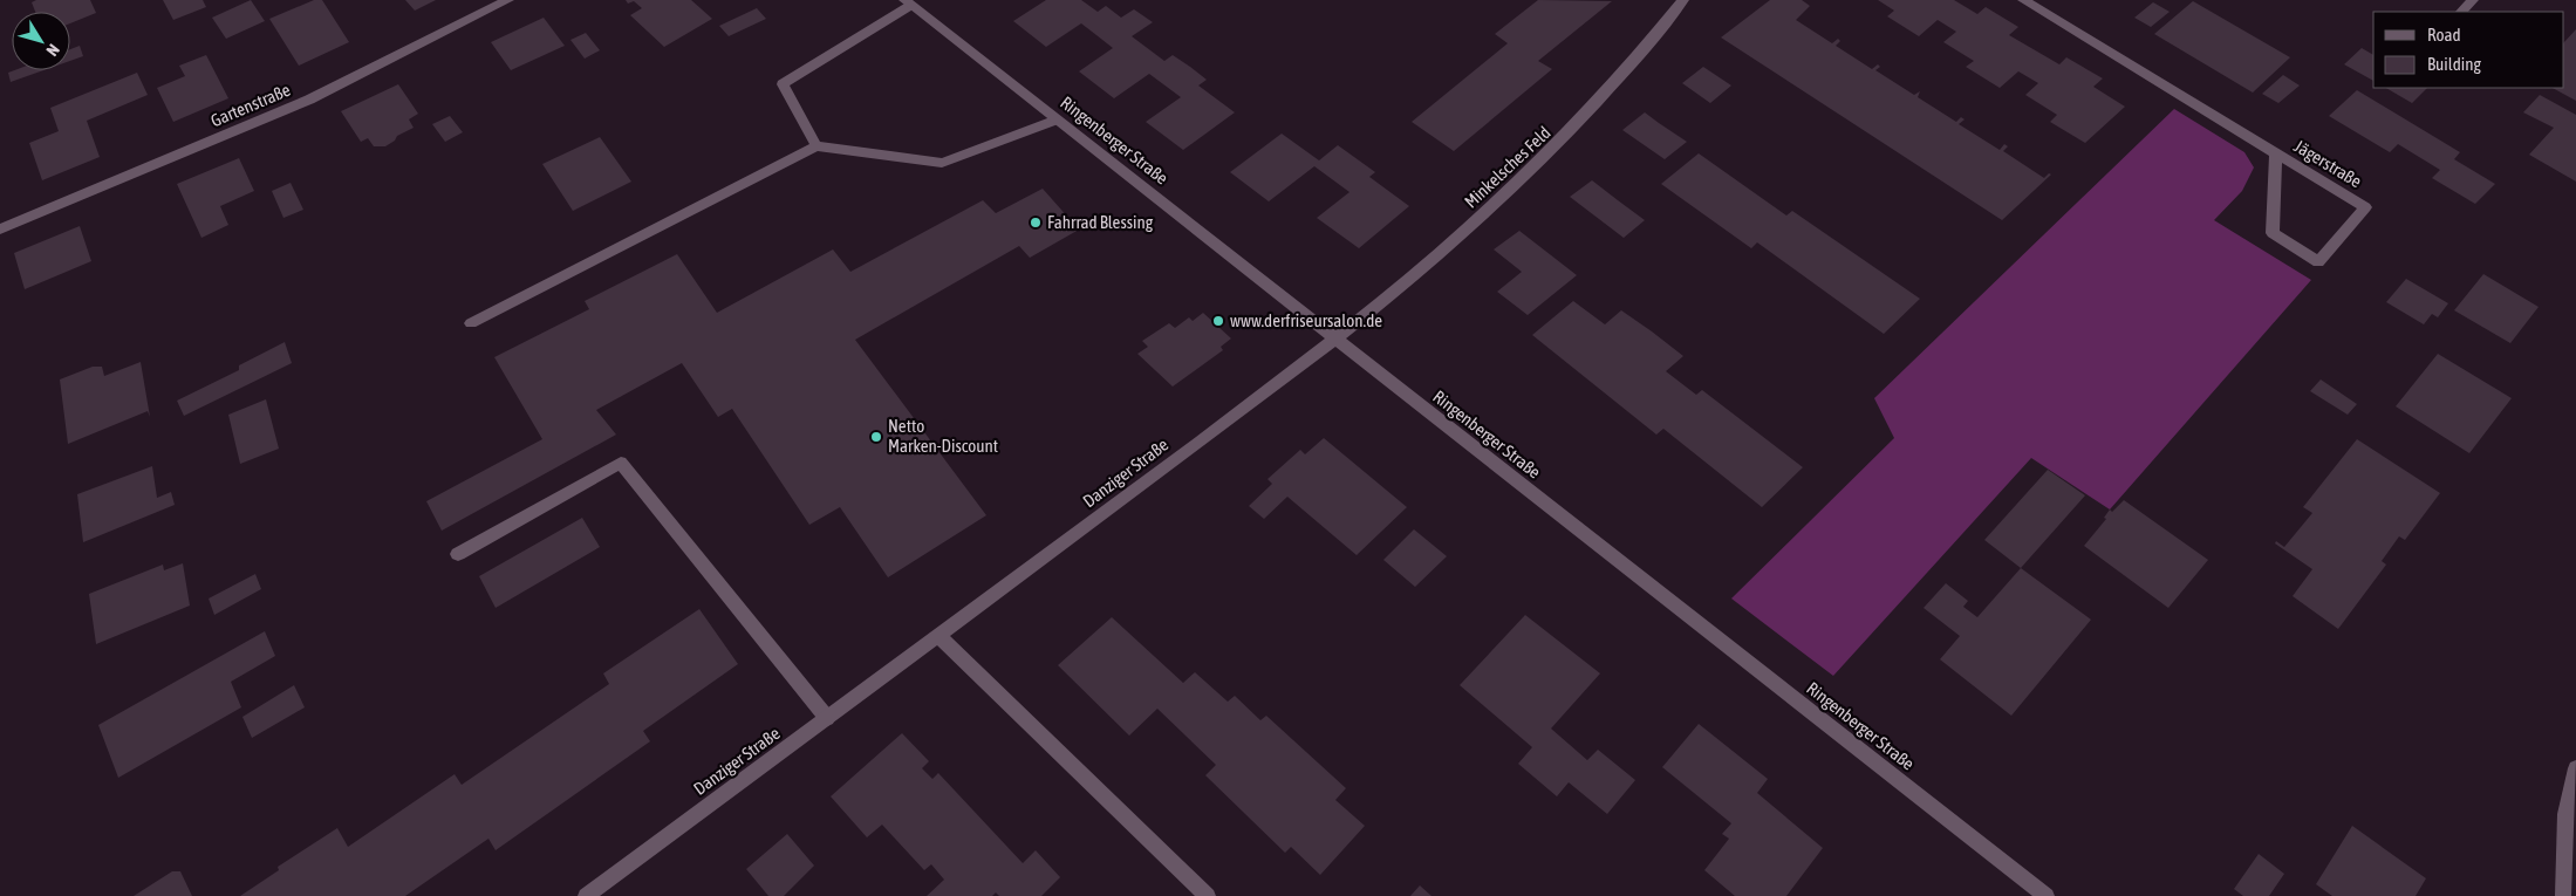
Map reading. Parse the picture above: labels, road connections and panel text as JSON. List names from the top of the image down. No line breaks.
{"streets":{"street":["Gartenstraße","Ringenberger Straße","Jägerstraße","Minkelsches Feld","Danziger Straße"]},"crossings":[["Ringenberger Straße","Minkelsches Feld"],["Ringenberger Straße","Danziger Straße"],["Minkelsches Feld","Danziger Straße"]],"places":["Fahrrad Blessing","www.derfriseursalon.de","Netto Marken-Discount"],"legend":["Road","Building"],"north":"bottom right"}
